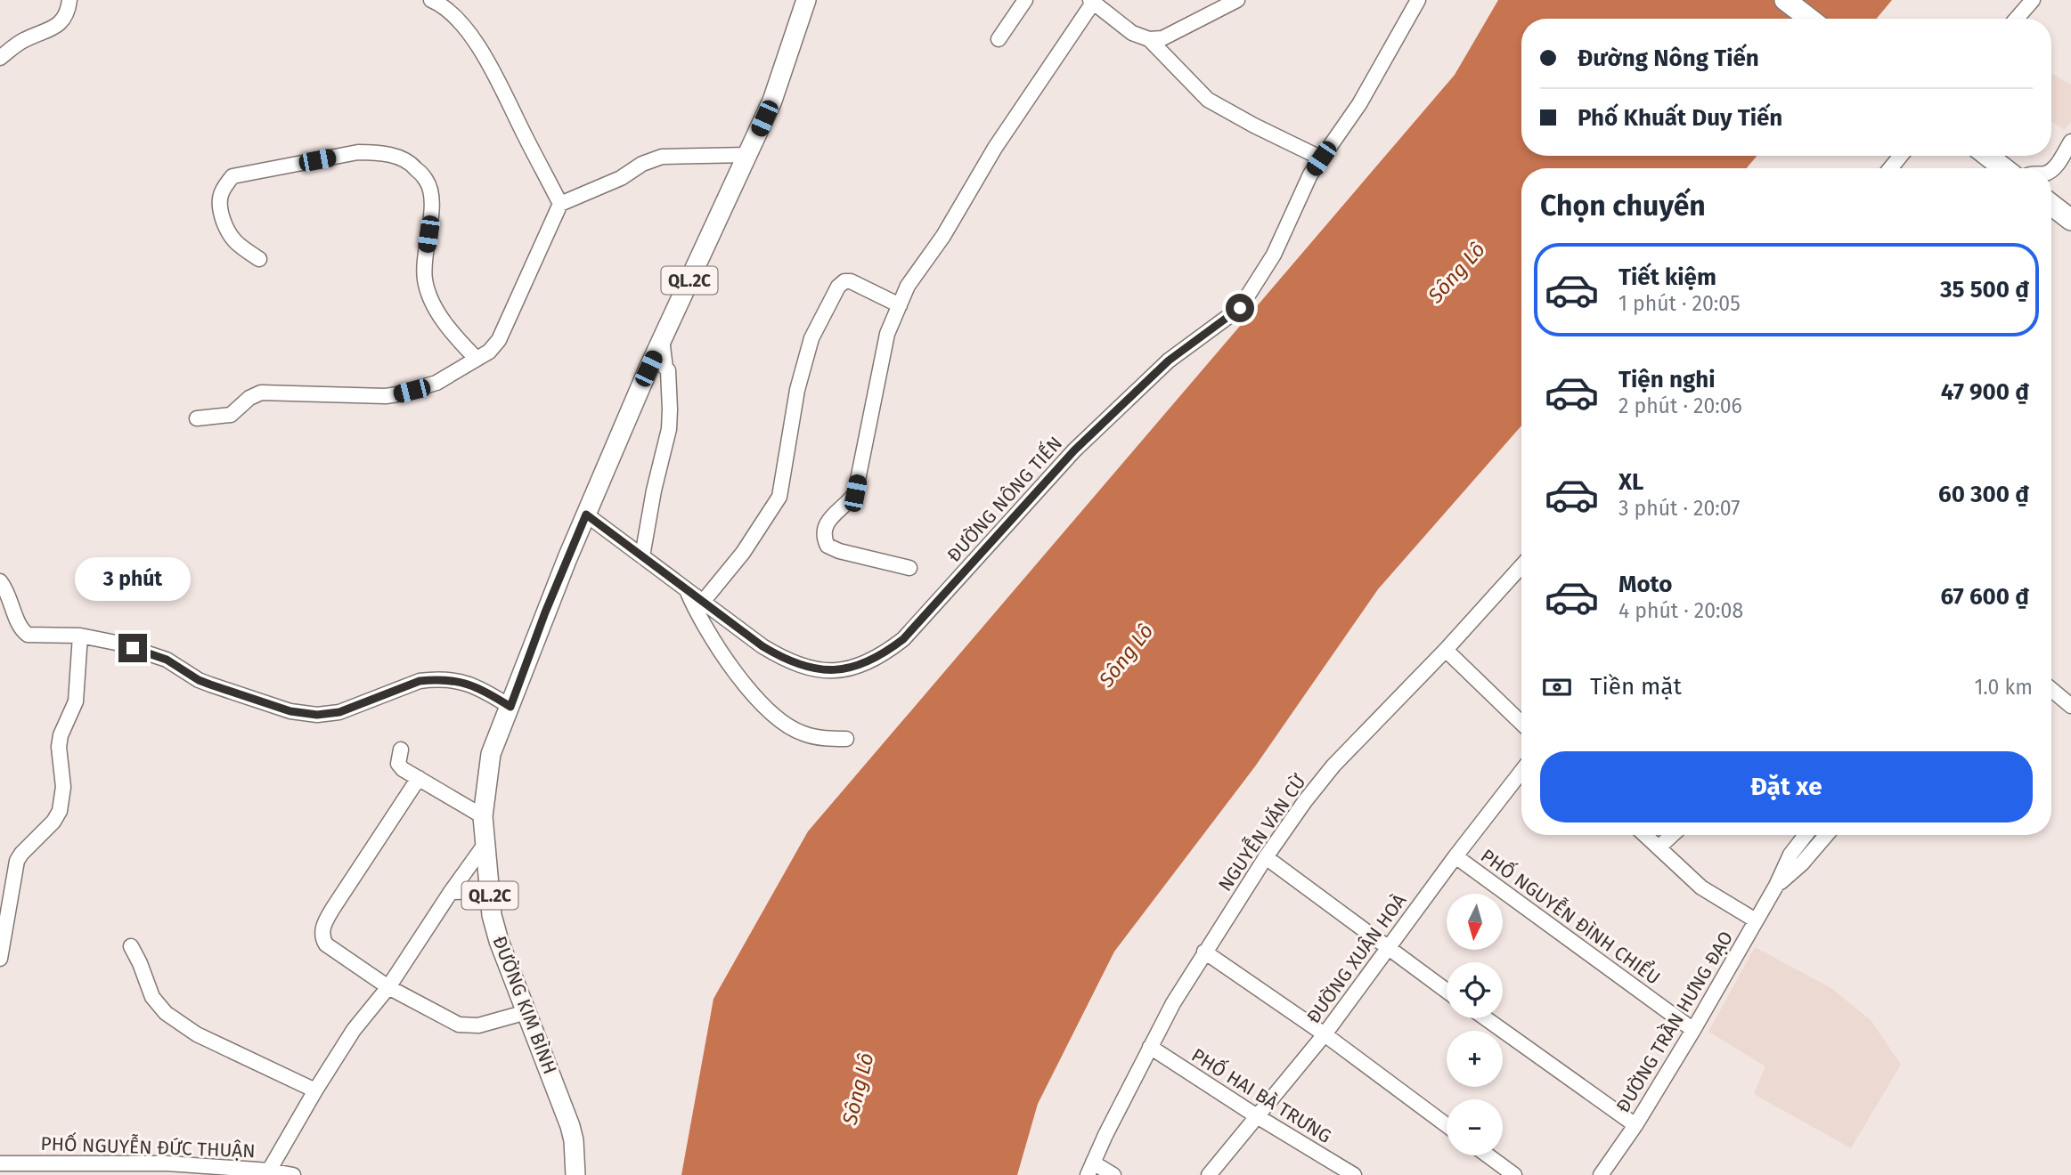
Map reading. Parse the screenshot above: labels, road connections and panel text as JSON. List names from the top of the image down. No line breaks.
{"streets":{"main road":["QL.2C","ĐƯỜNG KIM BÌNH"],"street":["ĐƯỜNG NÔNG TIẾN","NGUYỄN VĂN CỪ","PHỐ NGUYỄN ĐÌNH CHIỂU","ĐƯỜNG XUÂN HOÀ","ĐƯỜNG TRẦN HƯNG ĐẠO","PHỐ HAI BÀ TRƯNG","PHỐ NGUYỄN ĐỨC THUẬN"]},"crossings":[["ĐƯỜNG NÔNG TIẾN","ĐƯỜNG KIM BÌNH"],["NGUYỄN VĂN CỪ","PHỐ HAI BÀ TRƯNG"],["PHỐ NGUYỄN ĐÌNH CHIỂU","ĐƯỜNG XUÂN HOÀ"],["PHỐ NGUYỄN ĐÌNH CHIỂU","ĐƯỜNG TRẦN HƯNG ĐẠO"],["ĐƯỜNG XUÂN HOÀ","PHỐ HAI BÀ TRƯNG"]],"water":["Sông Lô"],"north":"bottom","page":{"banner":["Đường Nông Tiến","Phố Khuất Duy Tiến"],"heading":"Chọn chuyến","list":[{"name":"Tiết kiệm","note":"1 phút · 20:05","value":"35 500 ₫"},{"name":"Tiện nghi","note":"2 phút · 20:06","value":"47 900 ₫"},{"name":"XL","note":"3 phút · 20:07","value":"60 300 ₫"},{"name":"Moto","note":"4 phút · 20:08","value":"67 600 ₫"}],"bubble":"3 phút","pay":["Tiền mặt","1.0 km"],"buttons":"Đặt xe","map_buttons":["+","−"]}}
